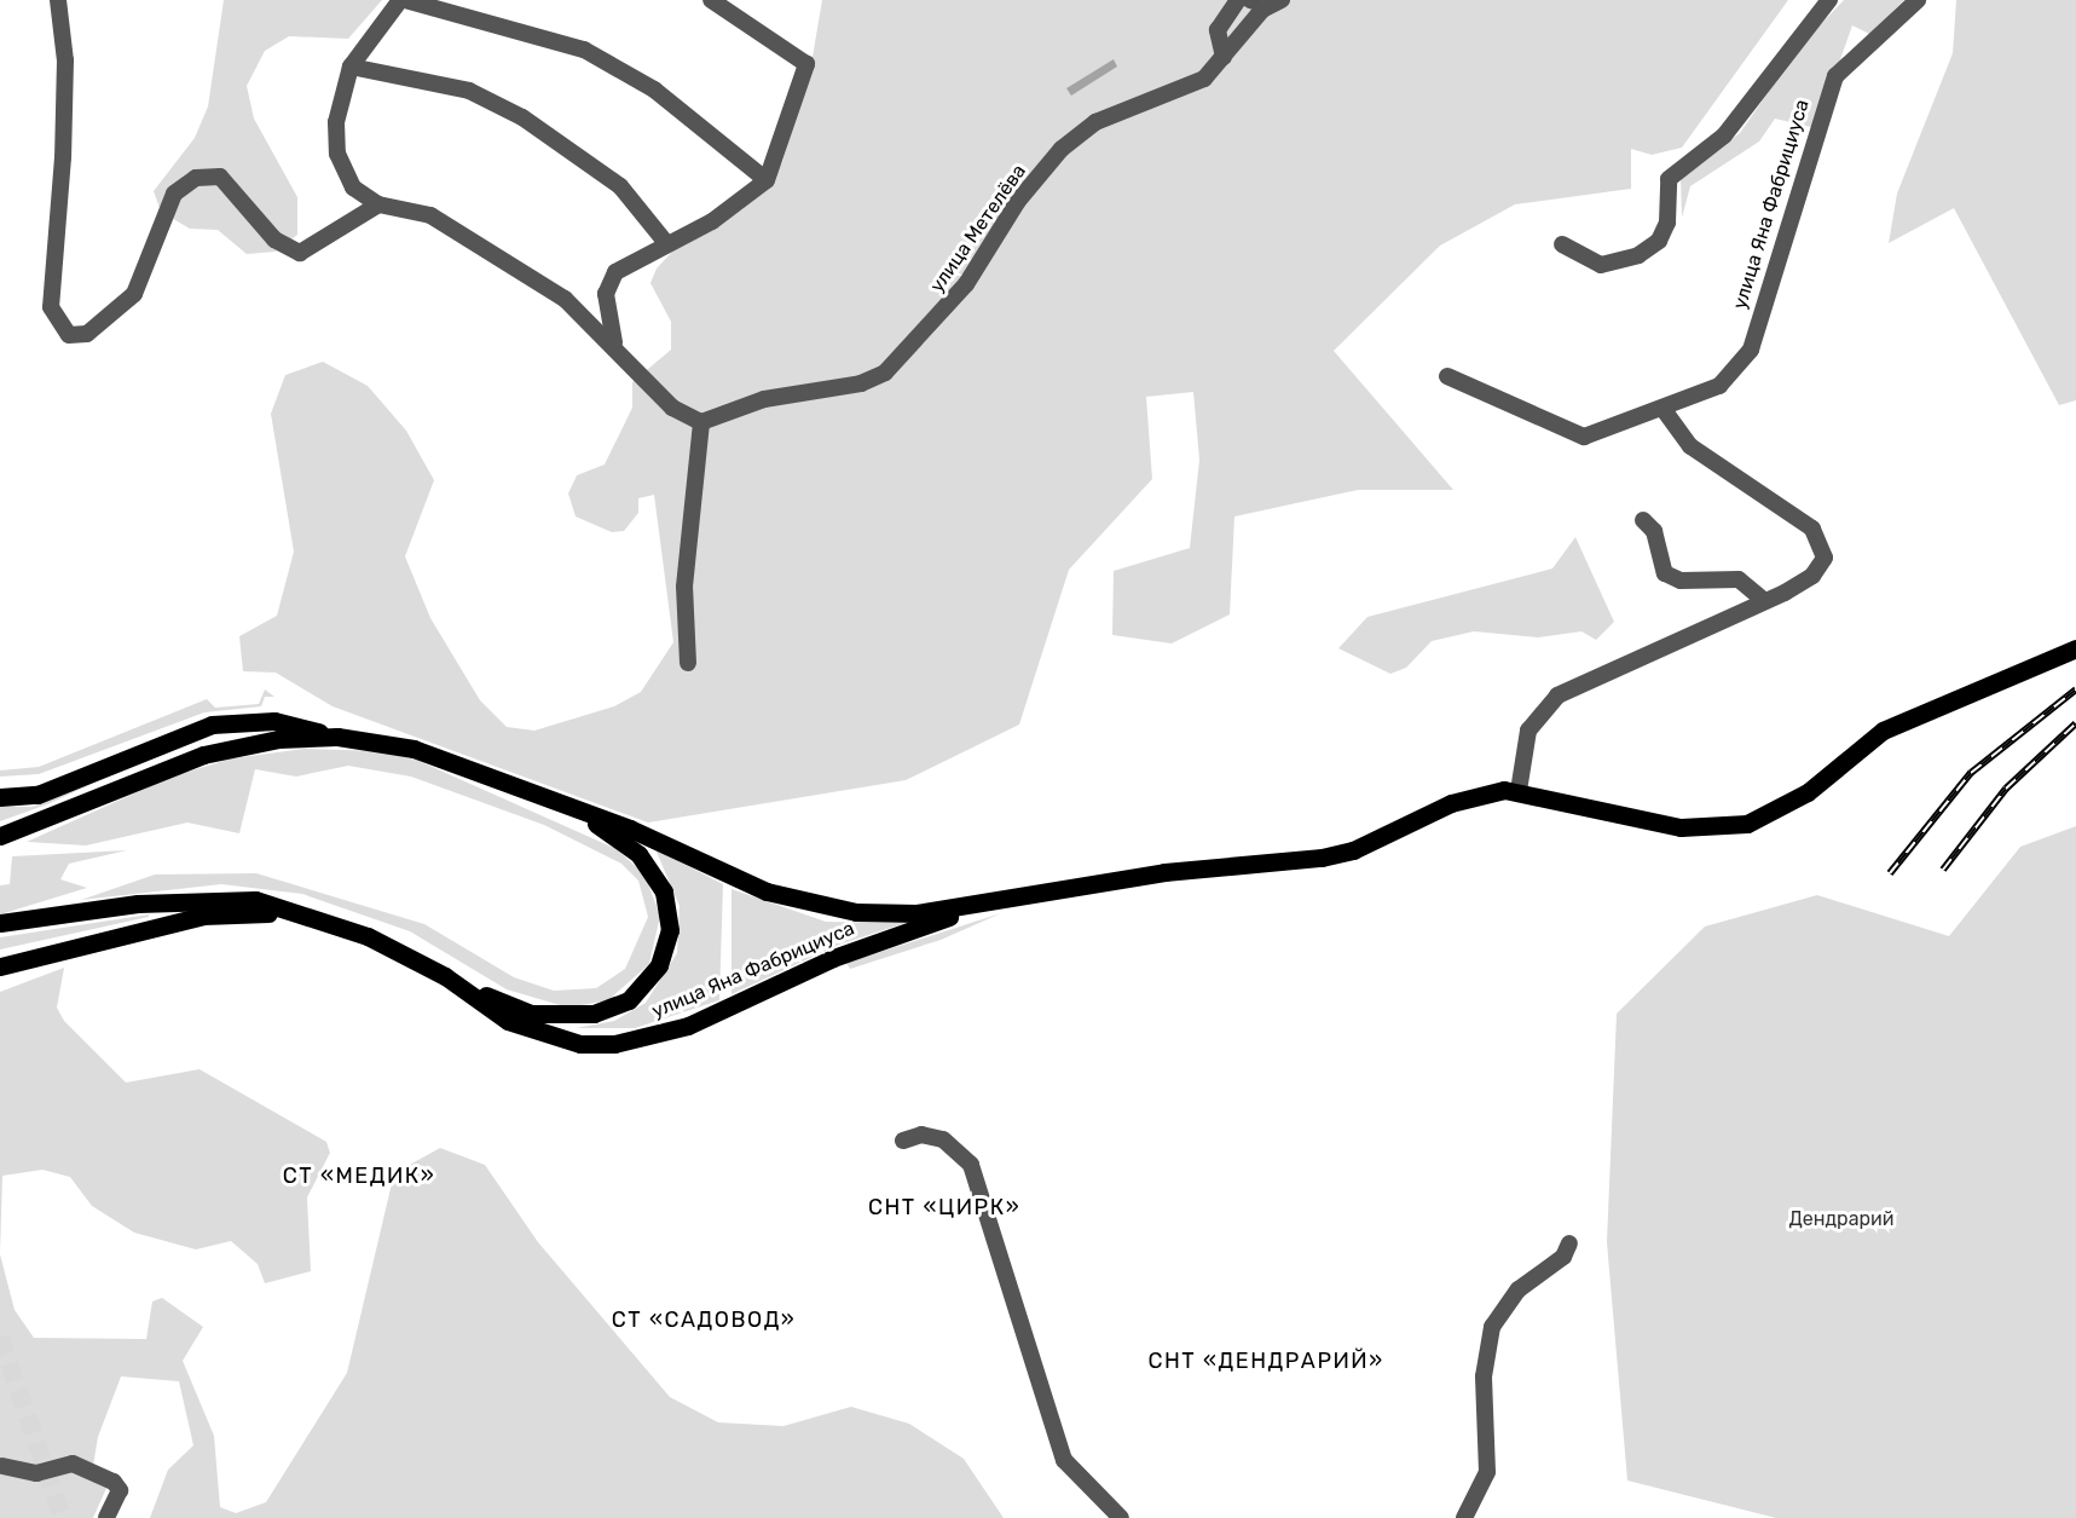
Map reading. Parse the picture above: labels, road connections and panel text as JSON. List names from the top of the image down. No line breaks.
{"streets":{"main road":["улица Яна Фабрициуса"],"street":["улица Метелёва"]},"districts":["СТ «МЕДИК»","СНТ «ЦИРК»","СТ «САДОВОД»","СНТ «ДЕНДРАРИЙ»"],"parks":["Дендрарий"]}
